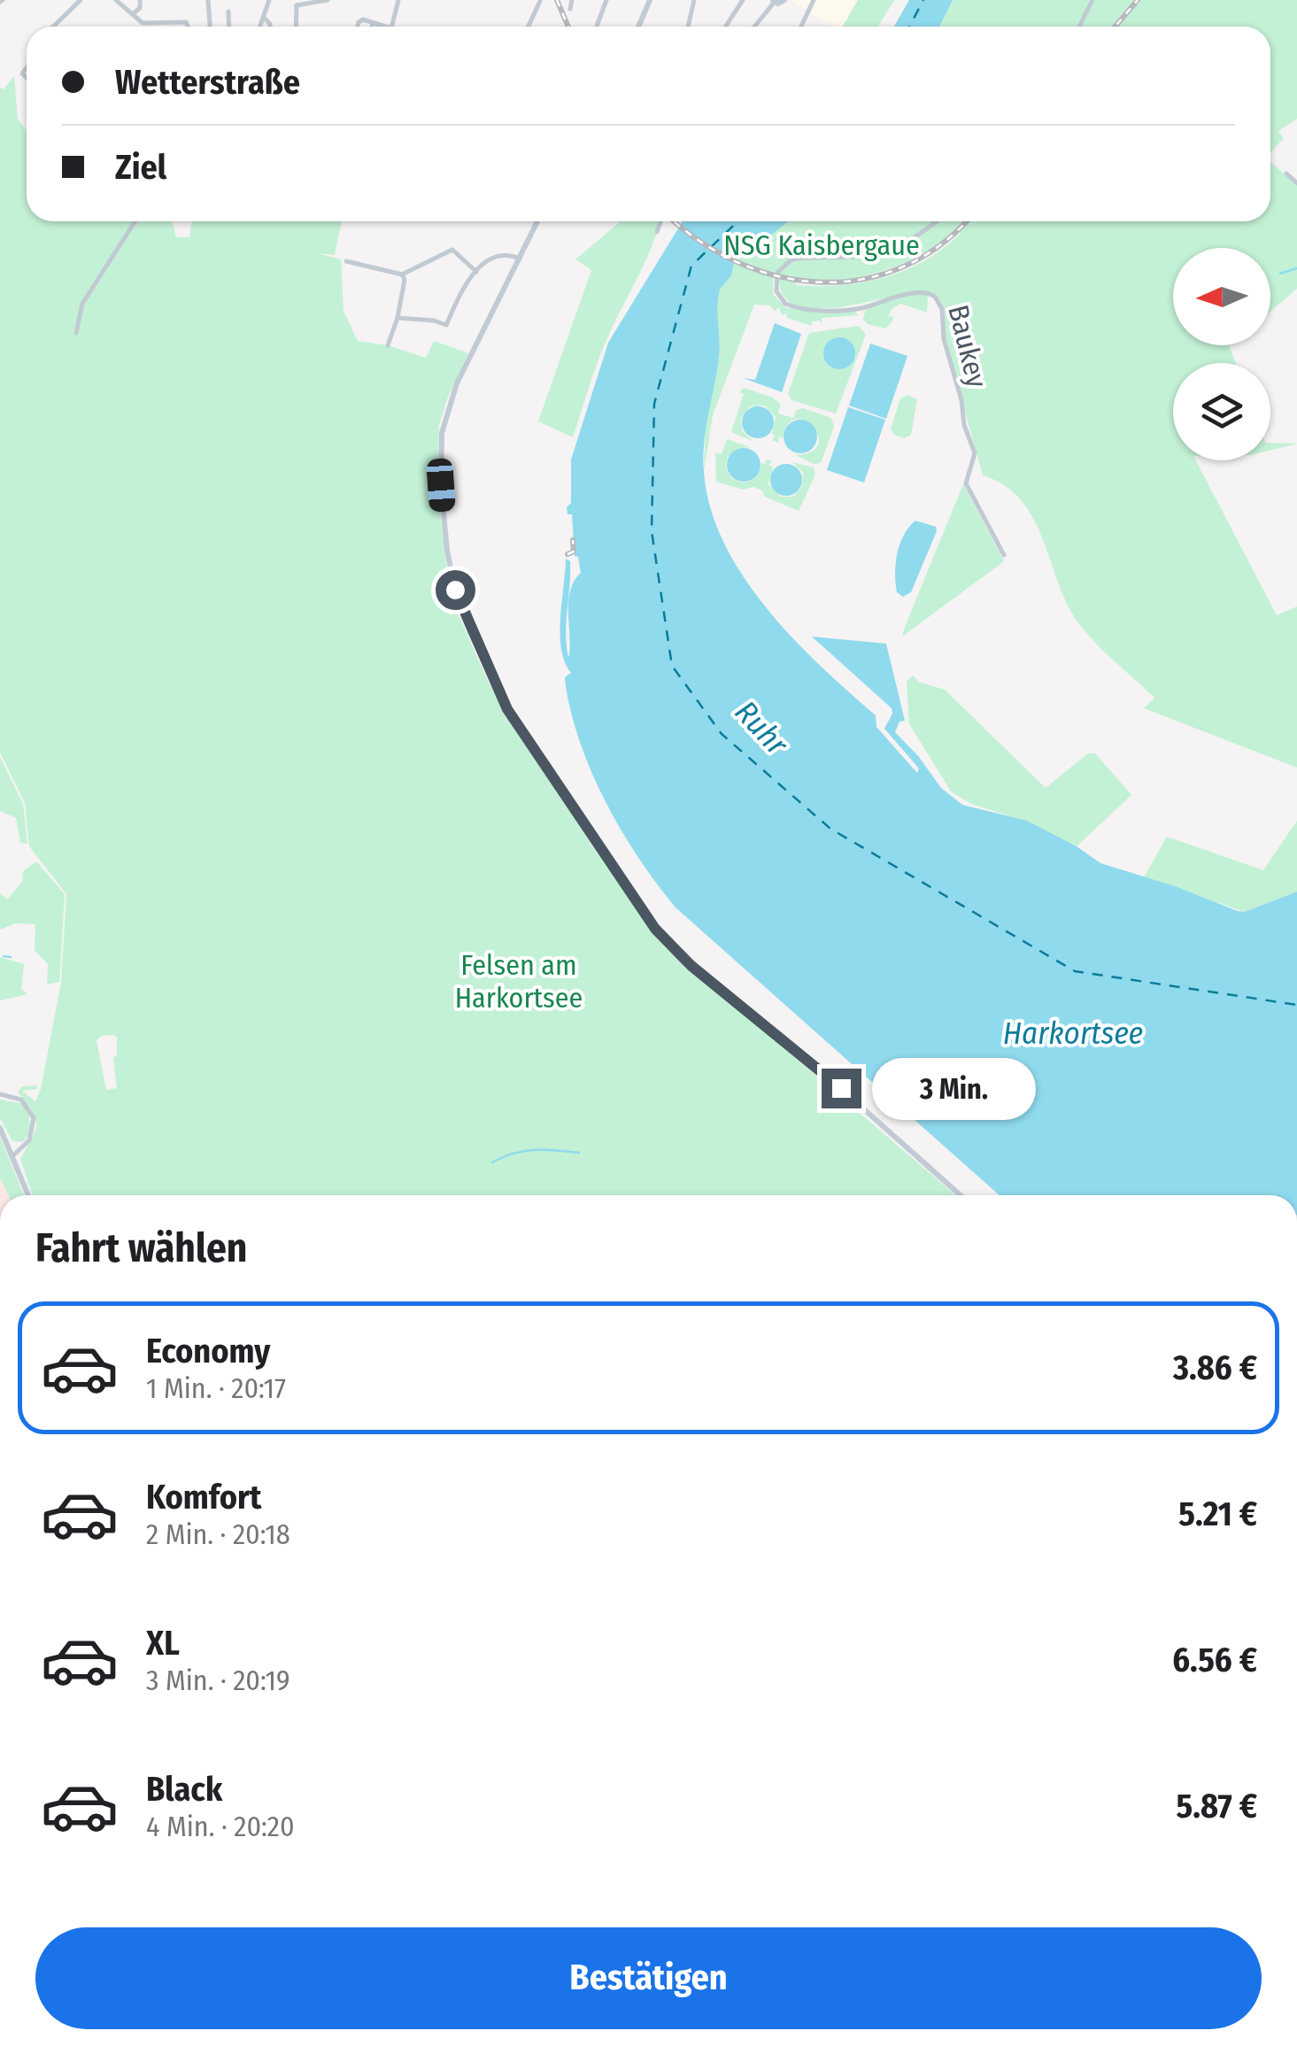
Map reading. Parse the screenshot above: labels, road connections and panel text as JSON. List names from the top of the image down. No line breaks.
{"streets":{"street":["Baukey"]},"water":["Ruhr","Harkortsee"],"parks":["NSG Kaisbergaue","Felsen am Harkortsee"],"north":"left","page":{"banner":["Wetterstraße","Ziel"],"bubble":"3 Min.","heading":"Fahrt wählen","list":[{"name":"Economy","note":"1 Min. · 20:17","value":"3.86 €"},{"name":"Komfort","note":"2 Min. · 20:18","value":"5.21 €"},{"name":"XL","note":"3 Min. · 20:19","value":"6.56 €"},{"name":"Black","note":"4 Min. · 20:20","value":"5.87 €"}],"buttons":"Bestätigen"}}
